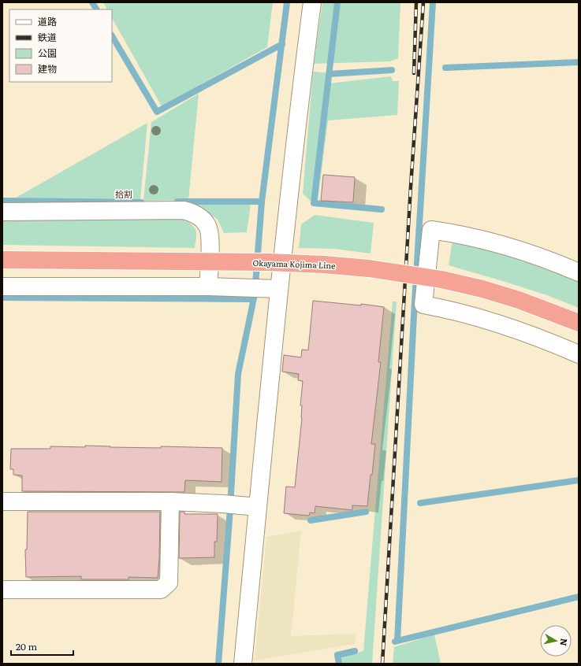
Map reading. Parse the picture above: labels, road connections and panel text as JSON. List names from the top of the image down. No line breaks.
{"streets":{"main road":["Okayama Kojima Line"]},"districts":["拾割"],"legend":["道路","鉄道","公園","建物"],"scale_bar":"20 m","north":"right"}
